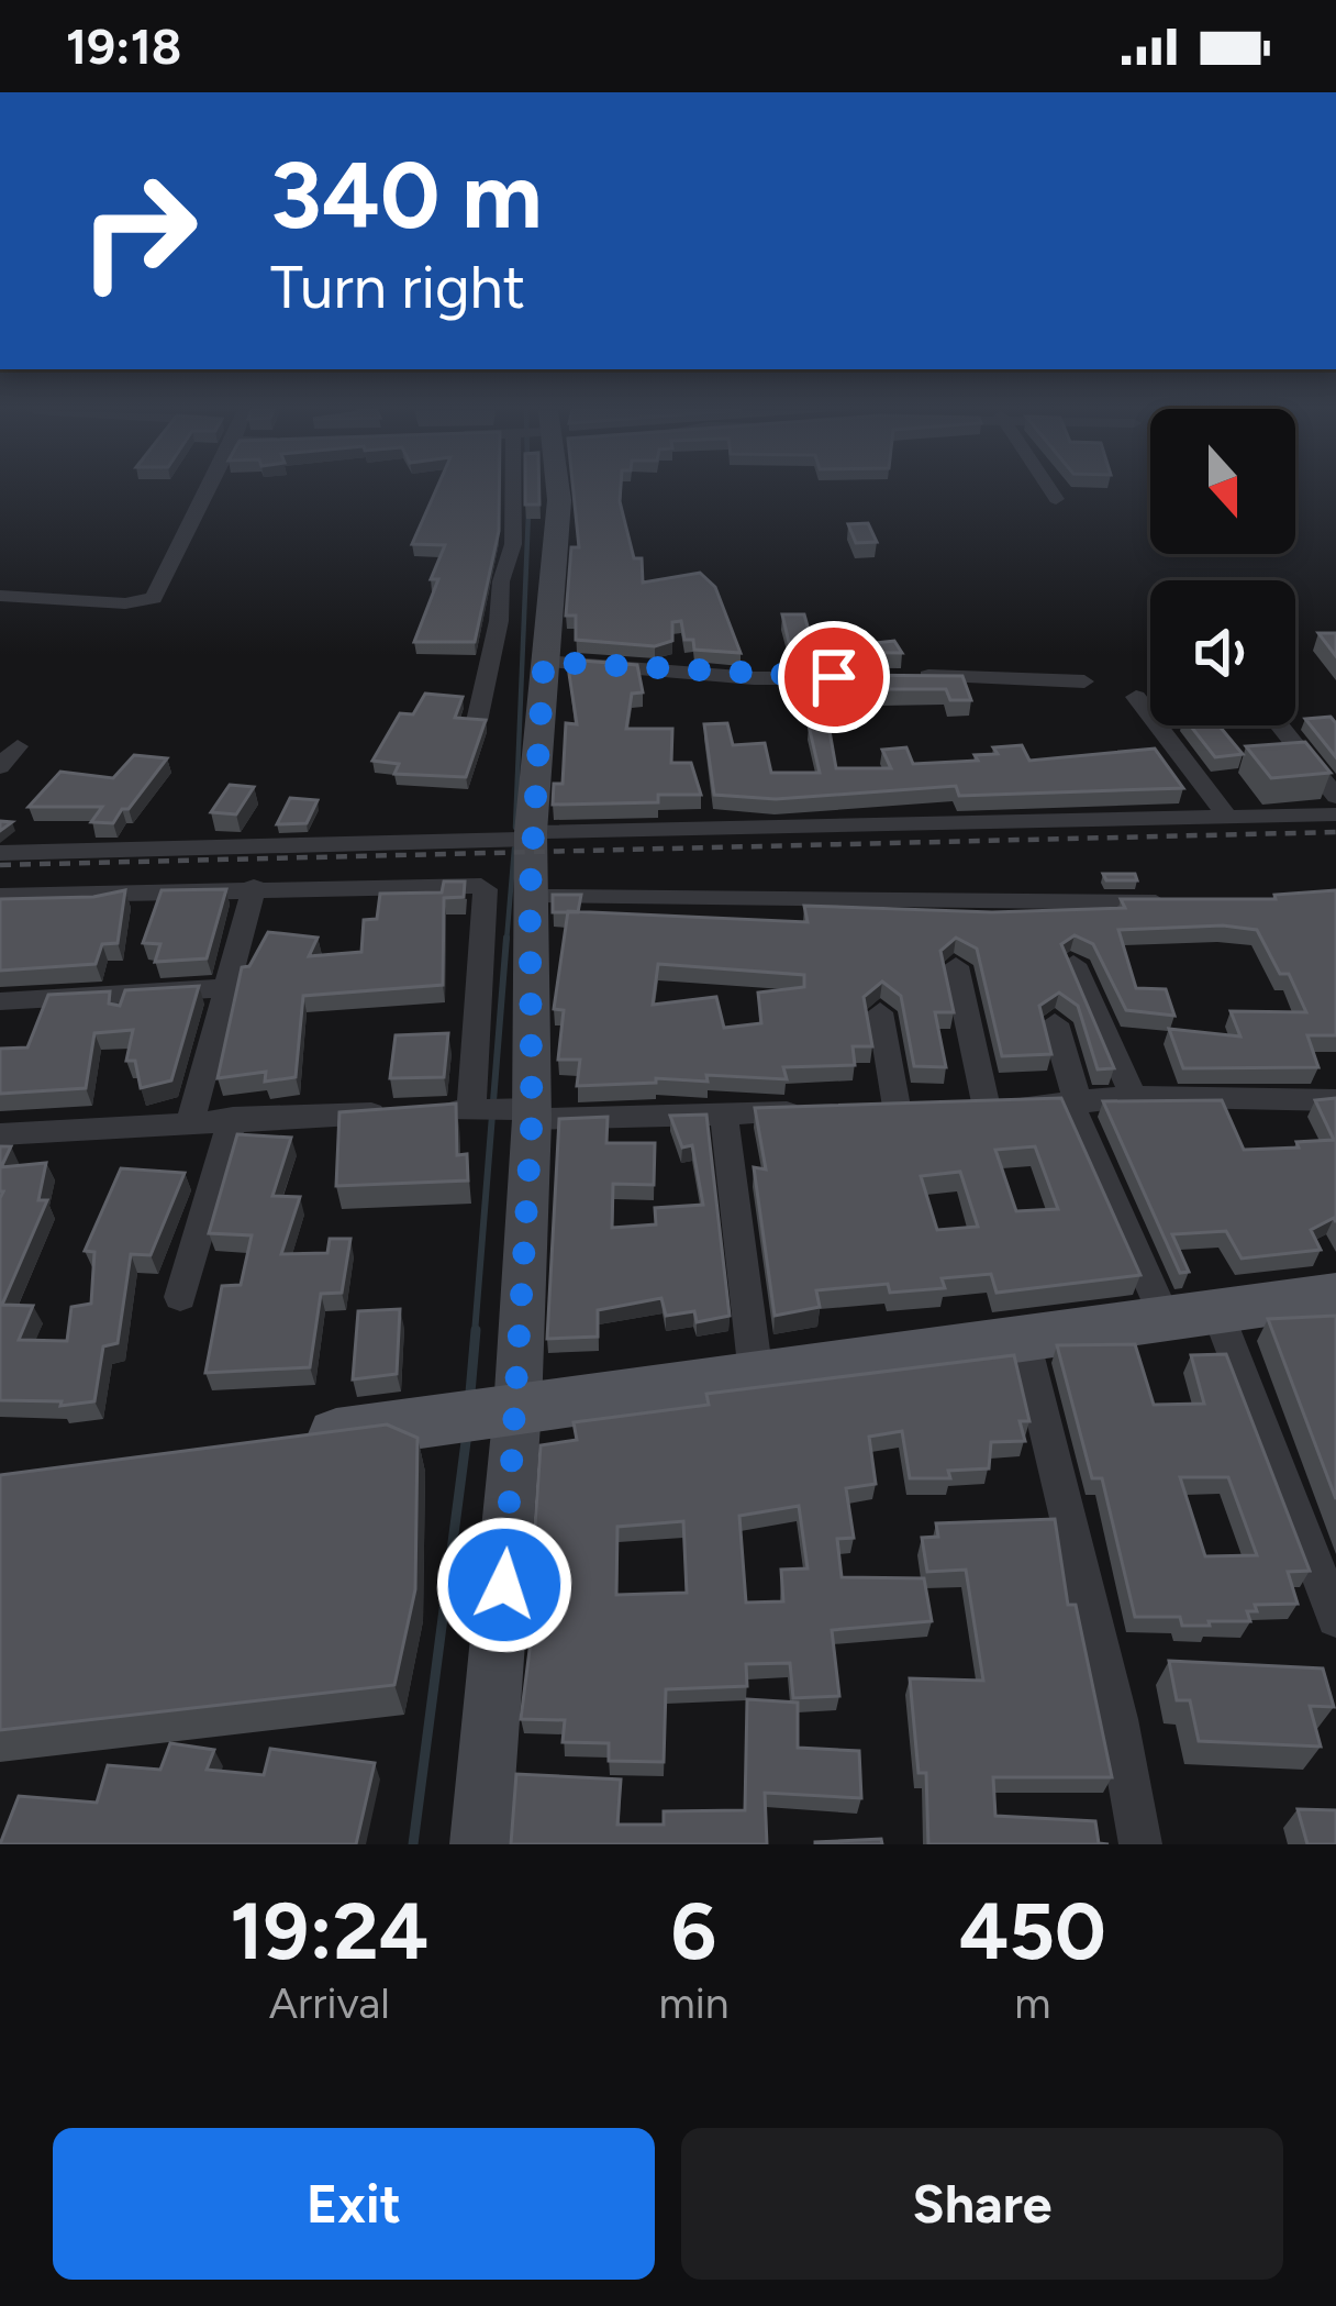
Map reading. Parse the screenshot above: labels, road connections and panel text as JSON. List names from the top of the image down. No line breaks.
{"north":"bottom","page":{"status":"19:18","turn":["340 m","Turn right"],"eta":["19:24","Arrival","6","min","450","m"],"buttons":["Exit","Share"]}}
